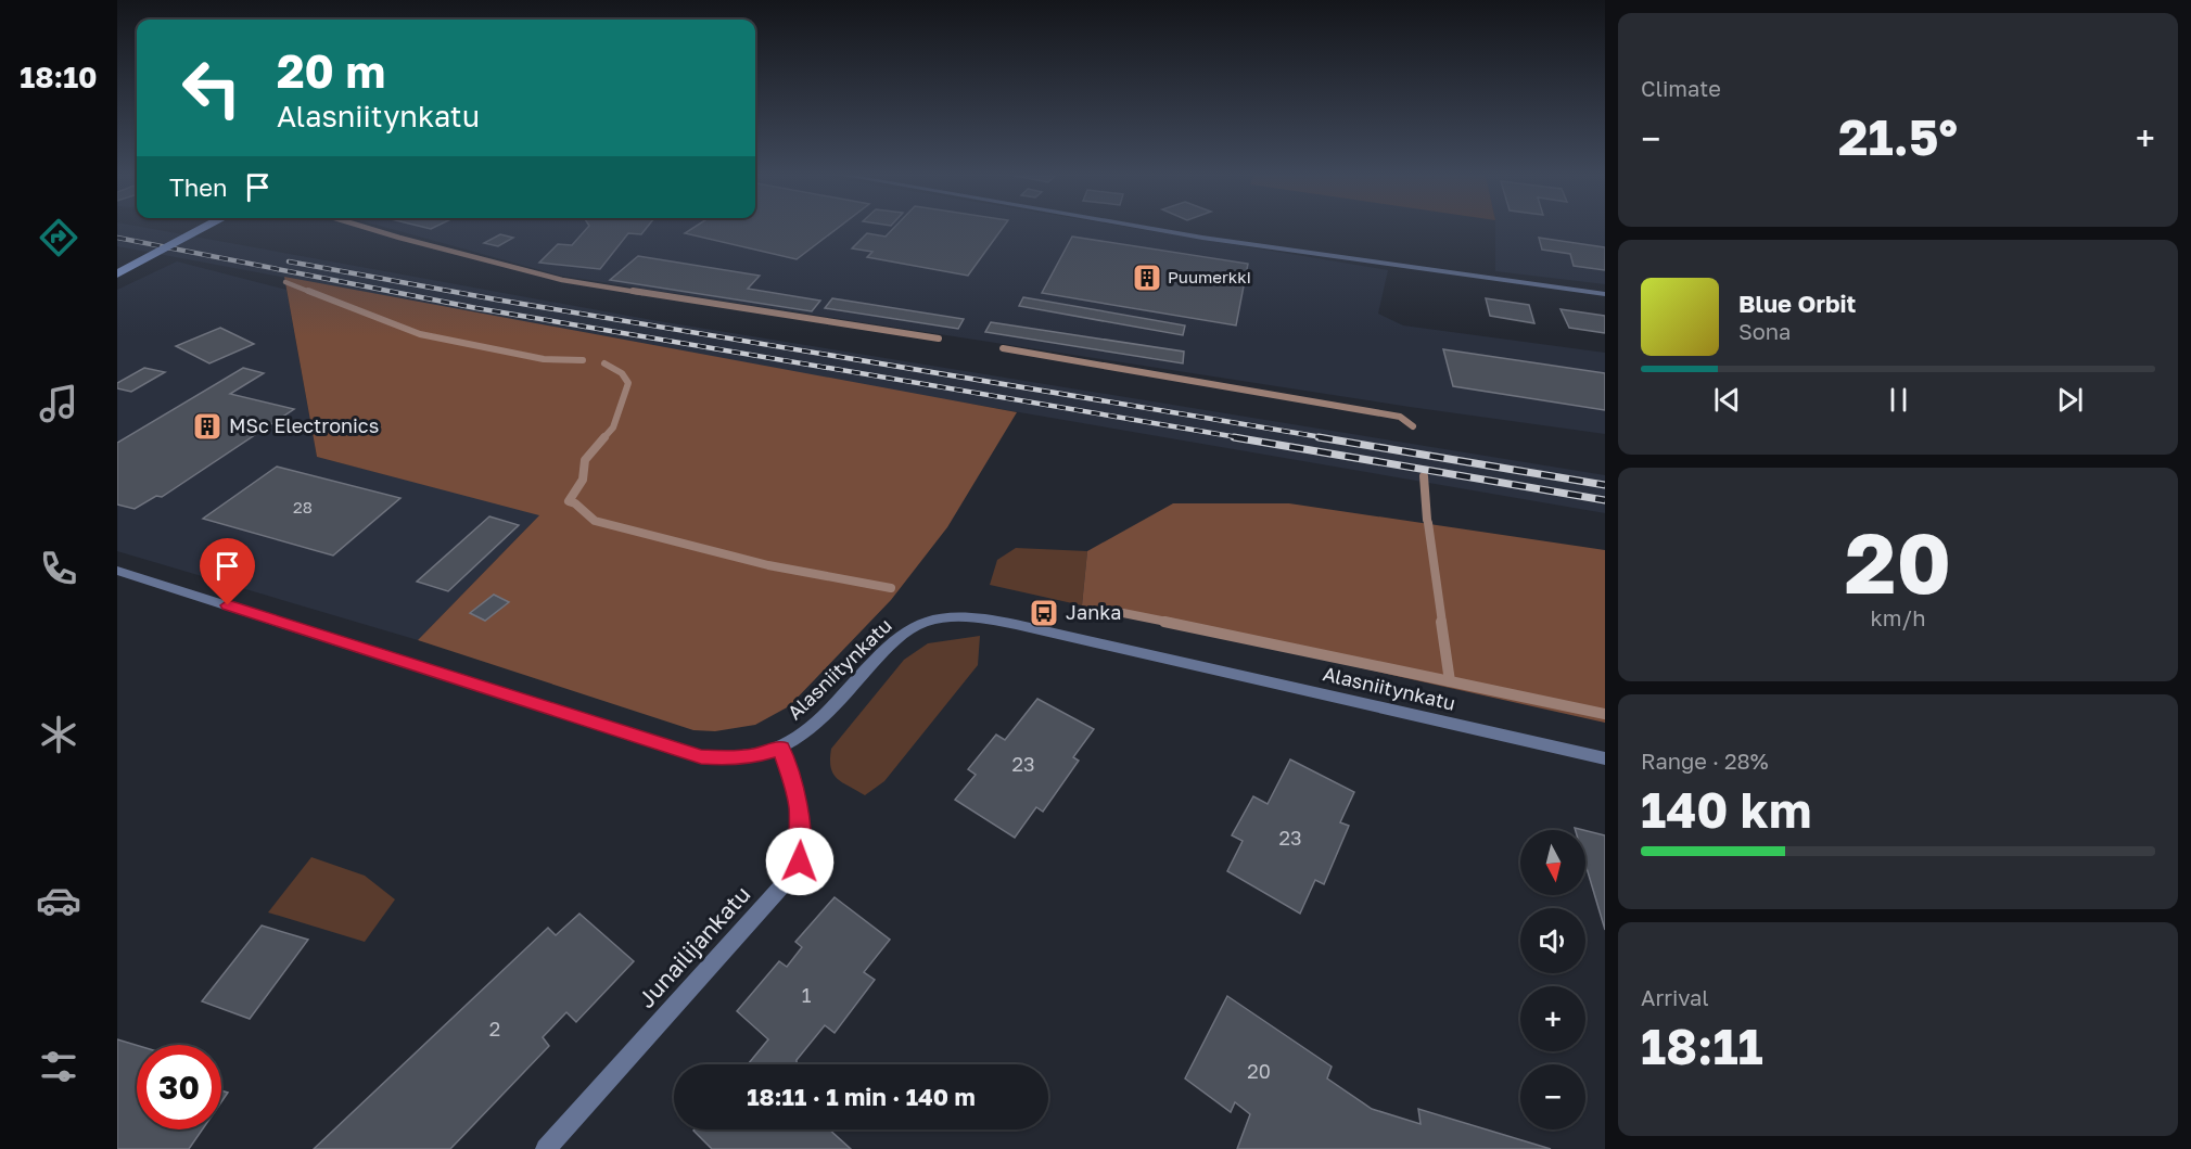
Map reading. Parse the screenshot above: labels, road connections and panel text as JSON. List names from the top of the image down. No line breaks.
{"streets":{"street":["Alasniitynkatu","Junailijankatu"]},"crossings":[["Alasniitynkatu","Junailijankatu"]],"places":{"building":["Puumerkki","MSc Electronics"],"bus stop":["Janka"]},"house_numbers":["28","23","23","1","2","20"],"north":"bottom","page":{"tabs":"18:10","tile":["Climate",["20","km/h"],["Range · 28%","140 km"],["Arrival","18:11"]],"turn":["20 m","Alasniitynkatu"],"heat":["−","21.5°","+"],"then":"Then","song":["Blue Orbit","Sona"],"map_buttons":["+","−"],"limit":"30","trip":"18:11 · 1 min · 140 m"}}
